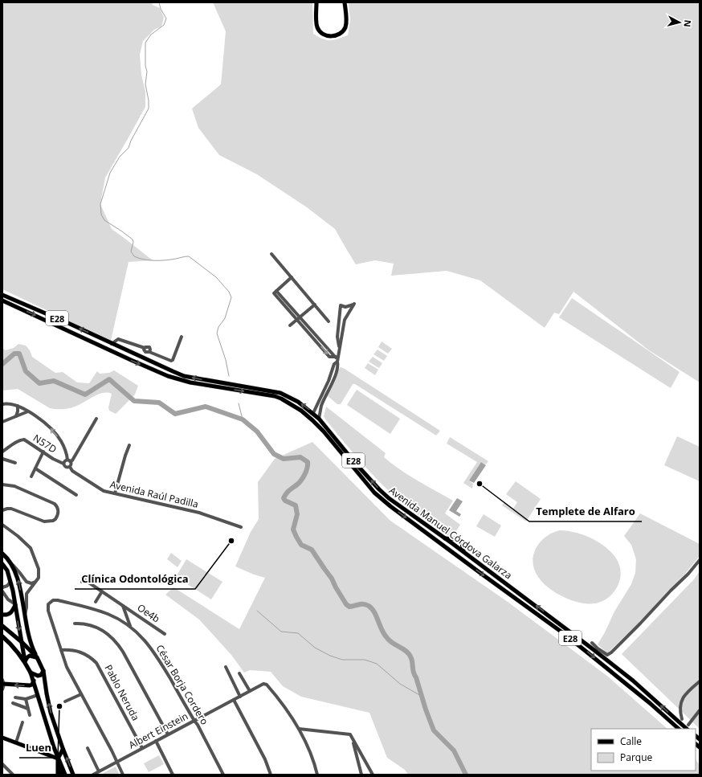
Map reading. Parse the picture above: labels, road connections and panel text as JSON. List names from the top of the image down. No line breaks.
{"streets":{"main road":["E28","Avenida Manuel Córdova Galarza"],"street":["N57D","Avenida Raúl Padilla","Oe4b","César Borja Cordero","Pablo Neruda","Albert Einstein"]},"crossings":[["N57D","Avenida Raúl Padilla"],["César Borja Cordero","Pablo Neruda"],["César Borja Cordero","Albert Einstein"],["Pablo Neruda","Albert Einstein"]],"places":["Templete de Alfaro","Clínica Odontológica","Luen"],"legend":["Calle","Parque"],"north":"right"}
